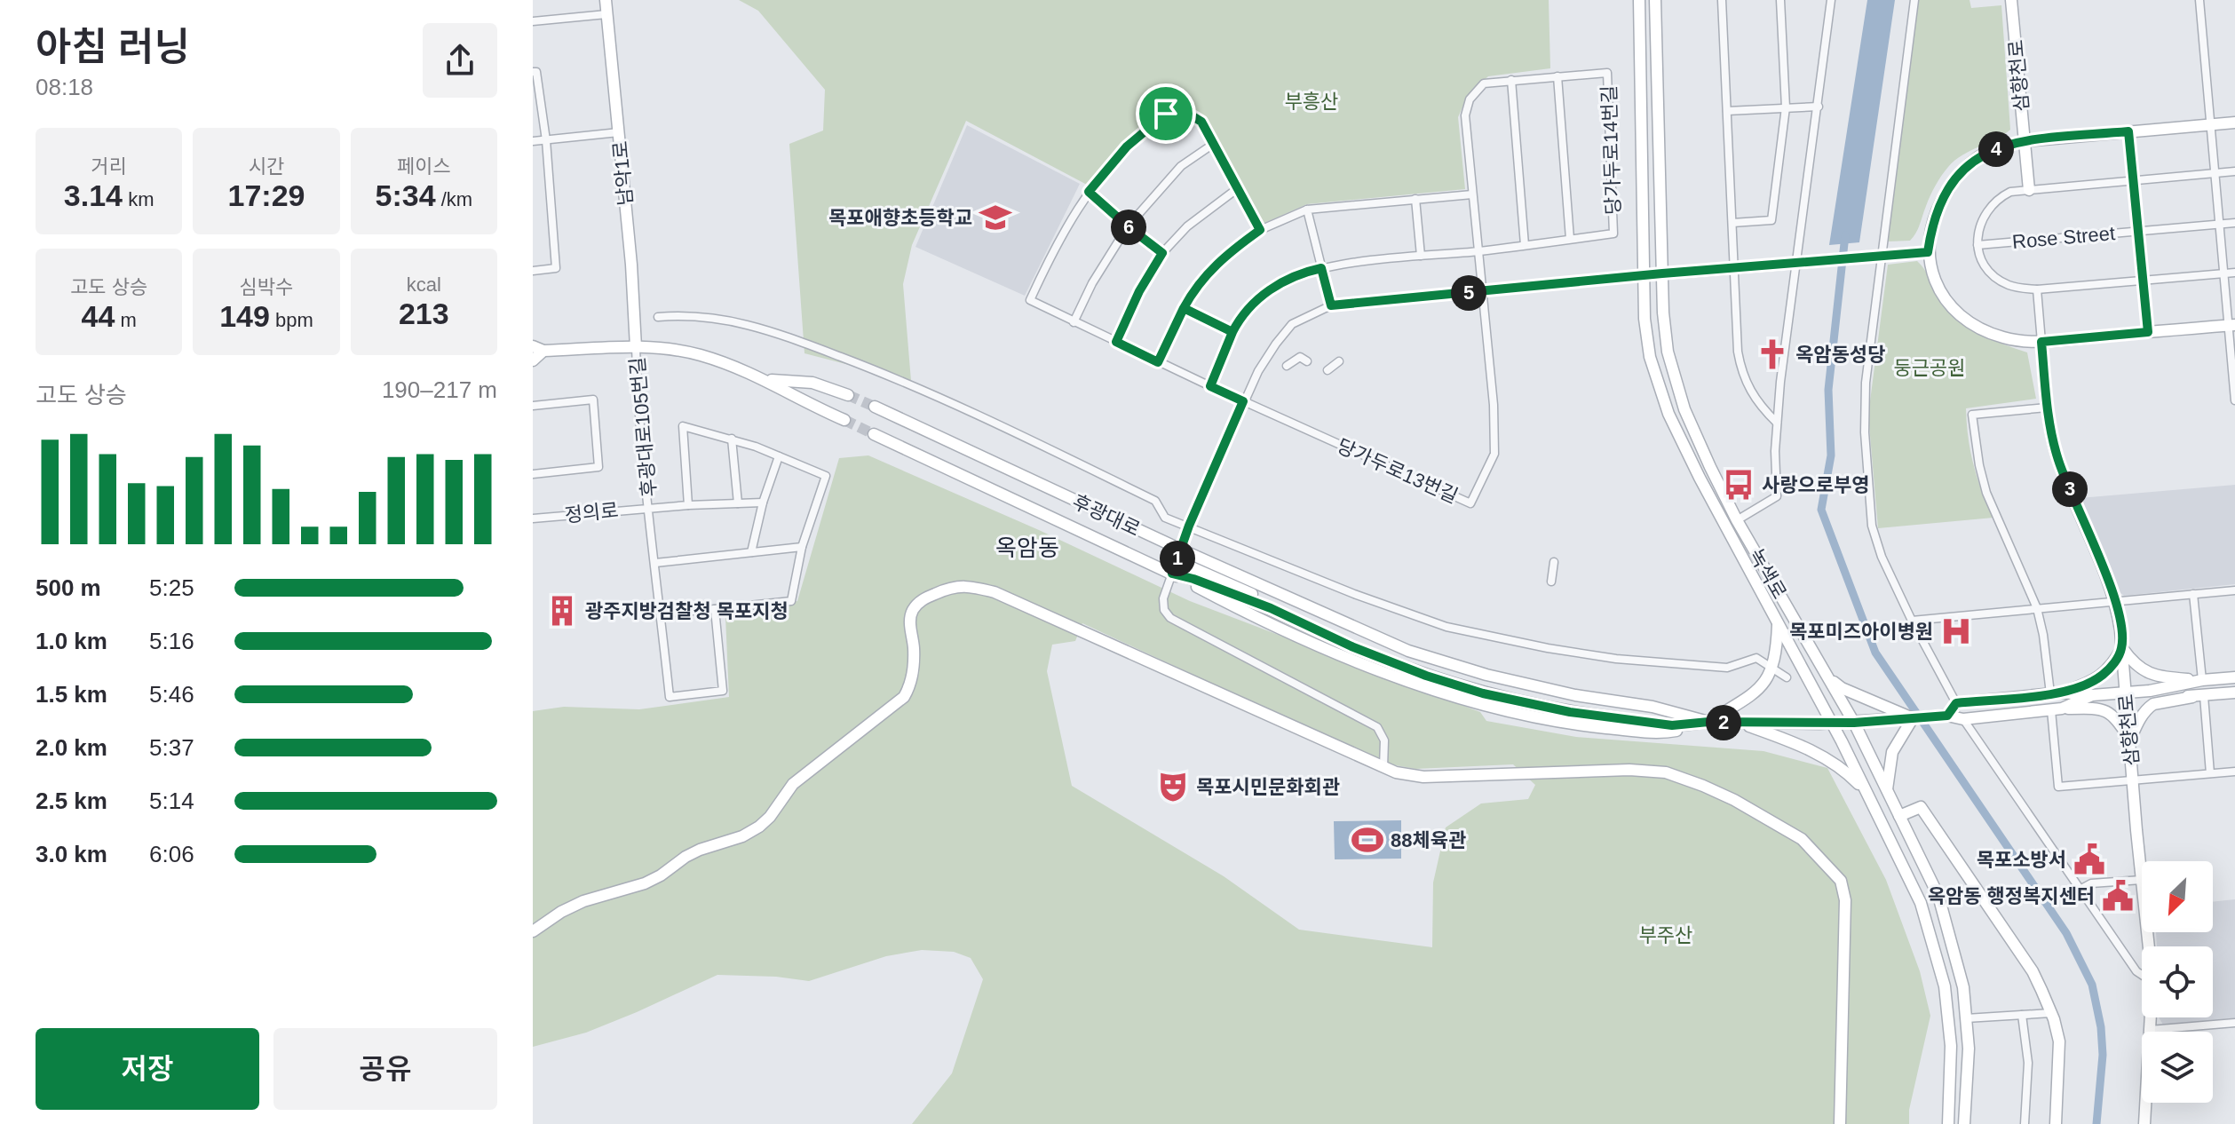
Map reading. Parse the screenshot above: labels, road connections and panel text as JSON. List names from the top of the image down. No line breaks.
{"streets":{"street":["삼향천로","당가두로14번길","남악1로","Rose Street","후광대로105번길","당가두로13번길","정의로","후광대로","녹색로"]},"crossings":[["남악1로","후광대로105번길"],["후광대로105번길","정의로"],["후광대로","녹색로"]],"districts":["옥암동"],"parks":["부흥산","둥근공원","부주산"],"places":{"school or university":["목포애향초등학교"],"church":["옥암동성당"],"bus stop":["사랑으로부영"],"building":["광주지방검찰청 목포지청"],"hospital":["목포미즈아이병원"],"theatre":["목포시민문화회관"],"sports":["88체육관"],"public building":["목포소방서","옥암동 행정복지센터"]},"north":"bottom left","page":{"heading":["아침 러닝","08:18"],"stats":[["거리","3.14 km"],["시간","17:29"],["페이스","5:34 /km"],["고도 상승","44 m"],["심박수","149 bpm"],["kcal","213"]],"pins":["4","6","5","3","1","2"],"chart":["고도 상승","190–217 m"],"list":[{"name":"500 m","note":"5:25"},{"name":"1.0 km","note":"5:16"},{"name":"1.5 km","note":"5:46"},{"name":"2.0 km","note":"5:37"},{"name":"2.5 km","note":"5:14"},{"name":"3.0 km","note":"6:06"}],"buttons":["저장","공유"]}}
